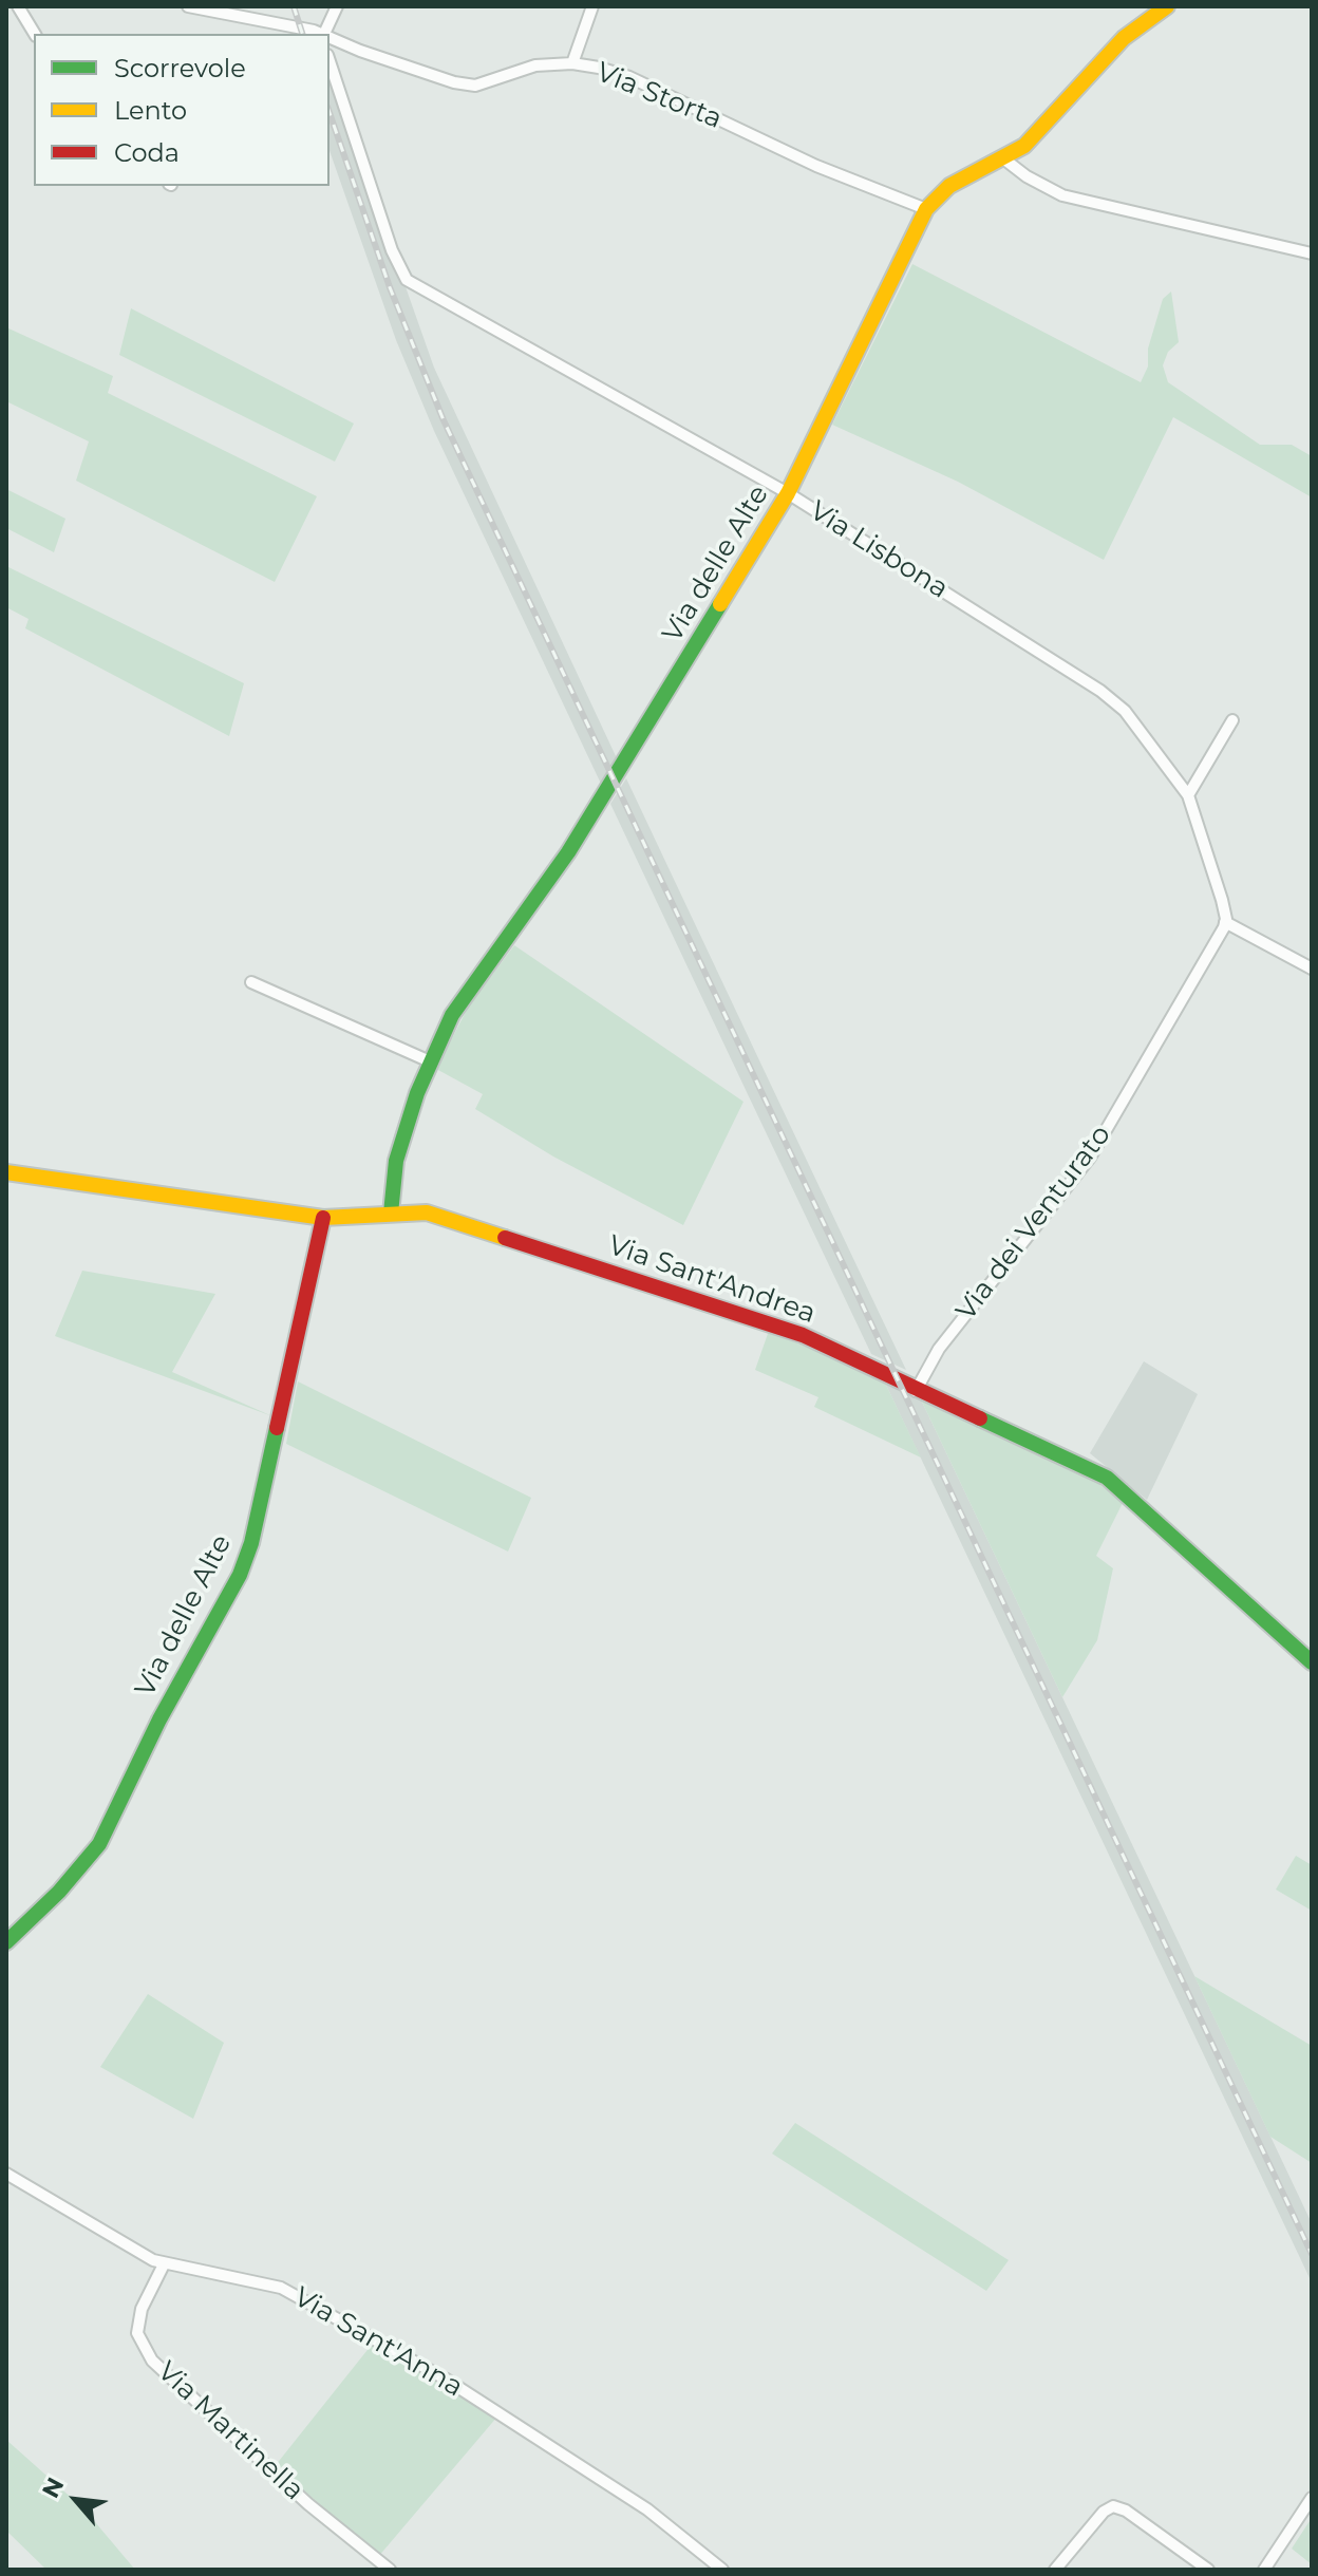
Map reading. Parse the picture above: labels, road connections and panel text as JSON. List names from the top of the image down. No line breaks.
{"streets":{"street":["Via Storta","Via Lisbona","Via delle Alte","Via dei Venturato","Via Sant'Andrea","Via Sant'Anna","Via Martinella"]},"crossings":[["Via Storta","Via delle Alte"],["Via Lisbona","Via delle Alte"],["Via Lisbona","Via dei Venturato"],["Via delle Alte","Via Sant'Andrea"],["Via dei Venturato","Via Sant'Andrea"],["Via Sant'Anna","Via Martinella"]],"legend":["Scorrevole","Lento","Coda"],"north":"top left"}
